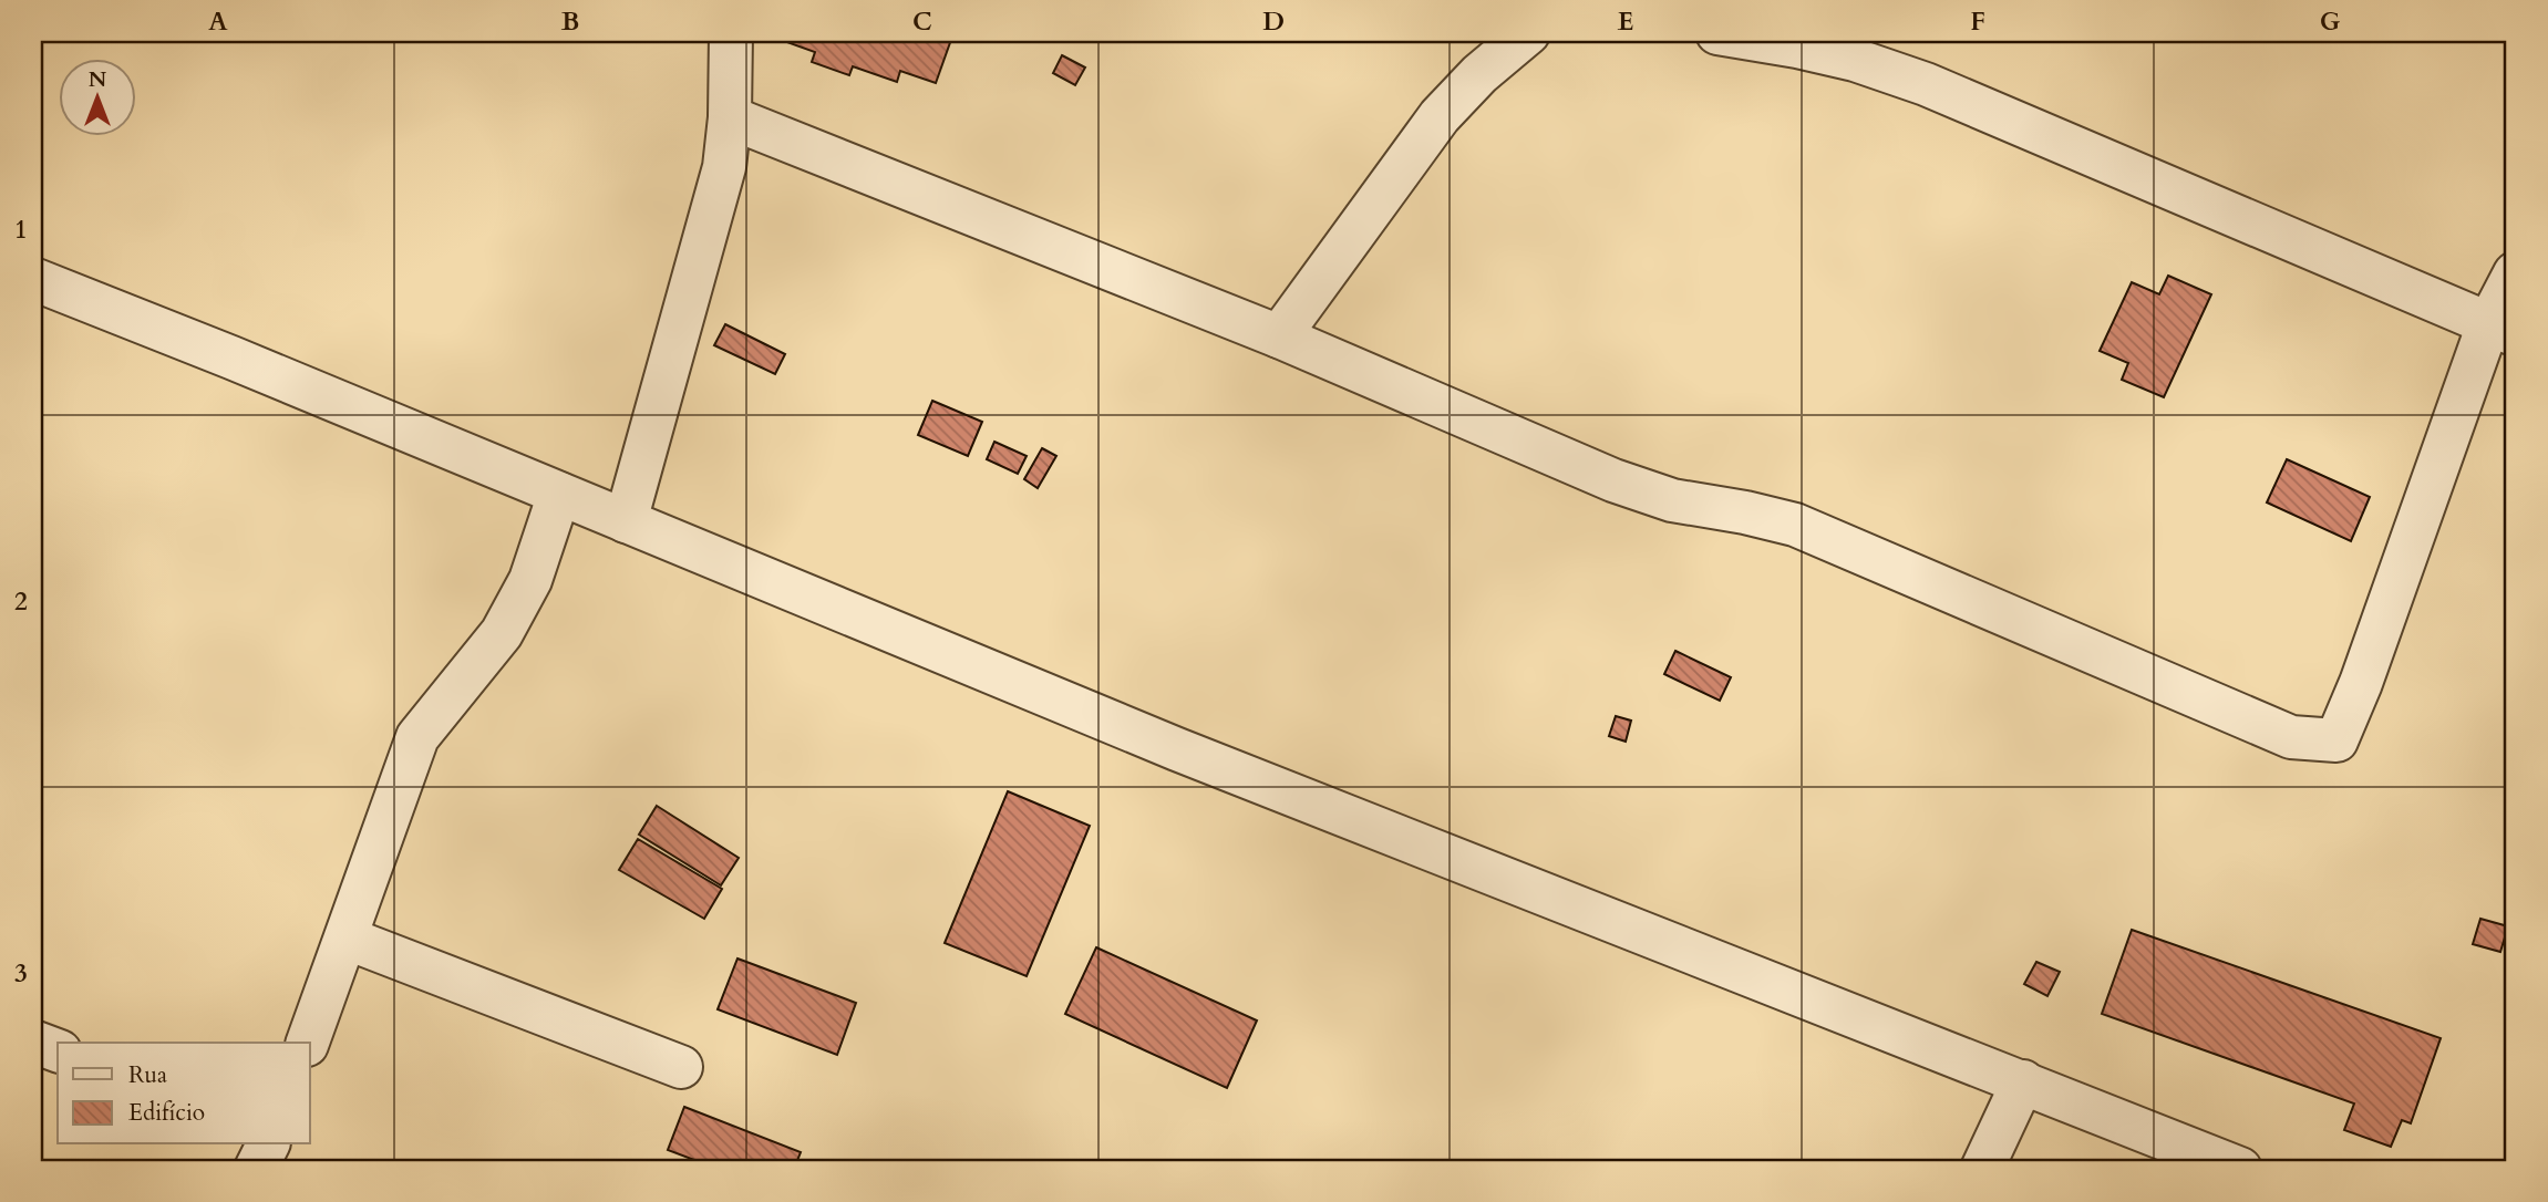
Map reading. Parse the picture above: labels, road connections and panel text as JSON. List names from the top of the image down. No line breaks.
{"legend":["Rua","Edifício"],"north":"top","grid":{"columns":["A","B","C","D","E","F","G"],"rows":["1","2","3"]}}
